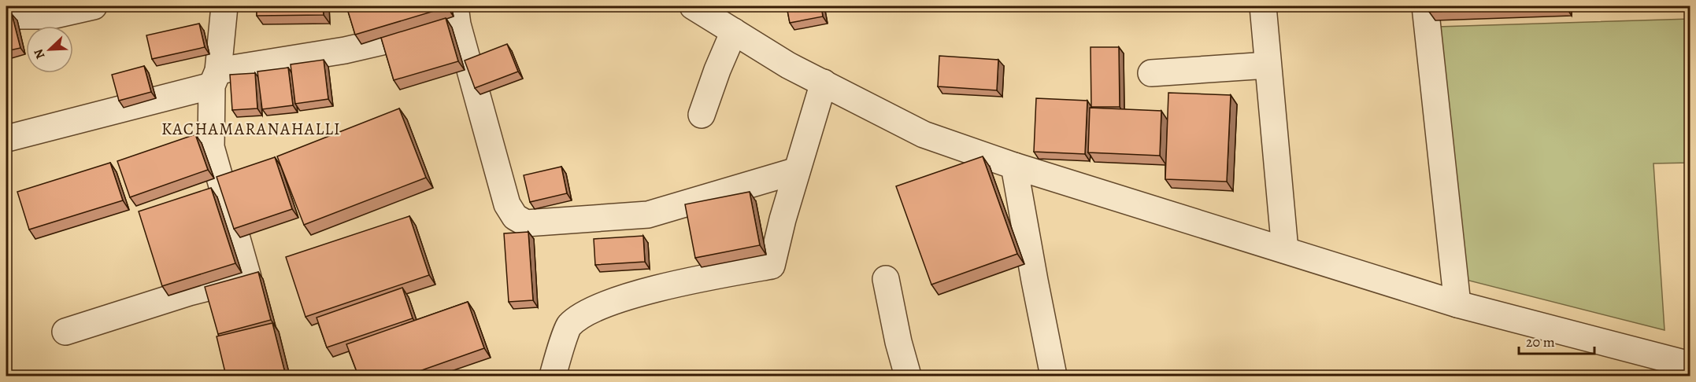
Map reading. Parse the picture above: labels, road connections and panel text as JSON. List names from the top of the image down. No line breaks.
{"districts":["KACHAMARANAHALLI"],"scale_bar":"20 m","north":"bottom left"}
